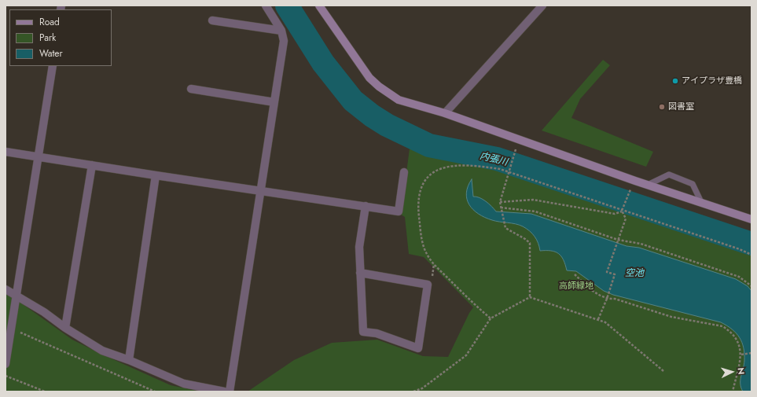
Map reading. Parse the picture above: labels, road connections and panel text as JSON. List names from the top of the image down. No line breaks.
{"water":["内張川","空池"],"parks":["高師緑地"],"places":["アイプラザ豊橋","図書室"],"legend":["Road","Park","Water"],"north":"right"}
